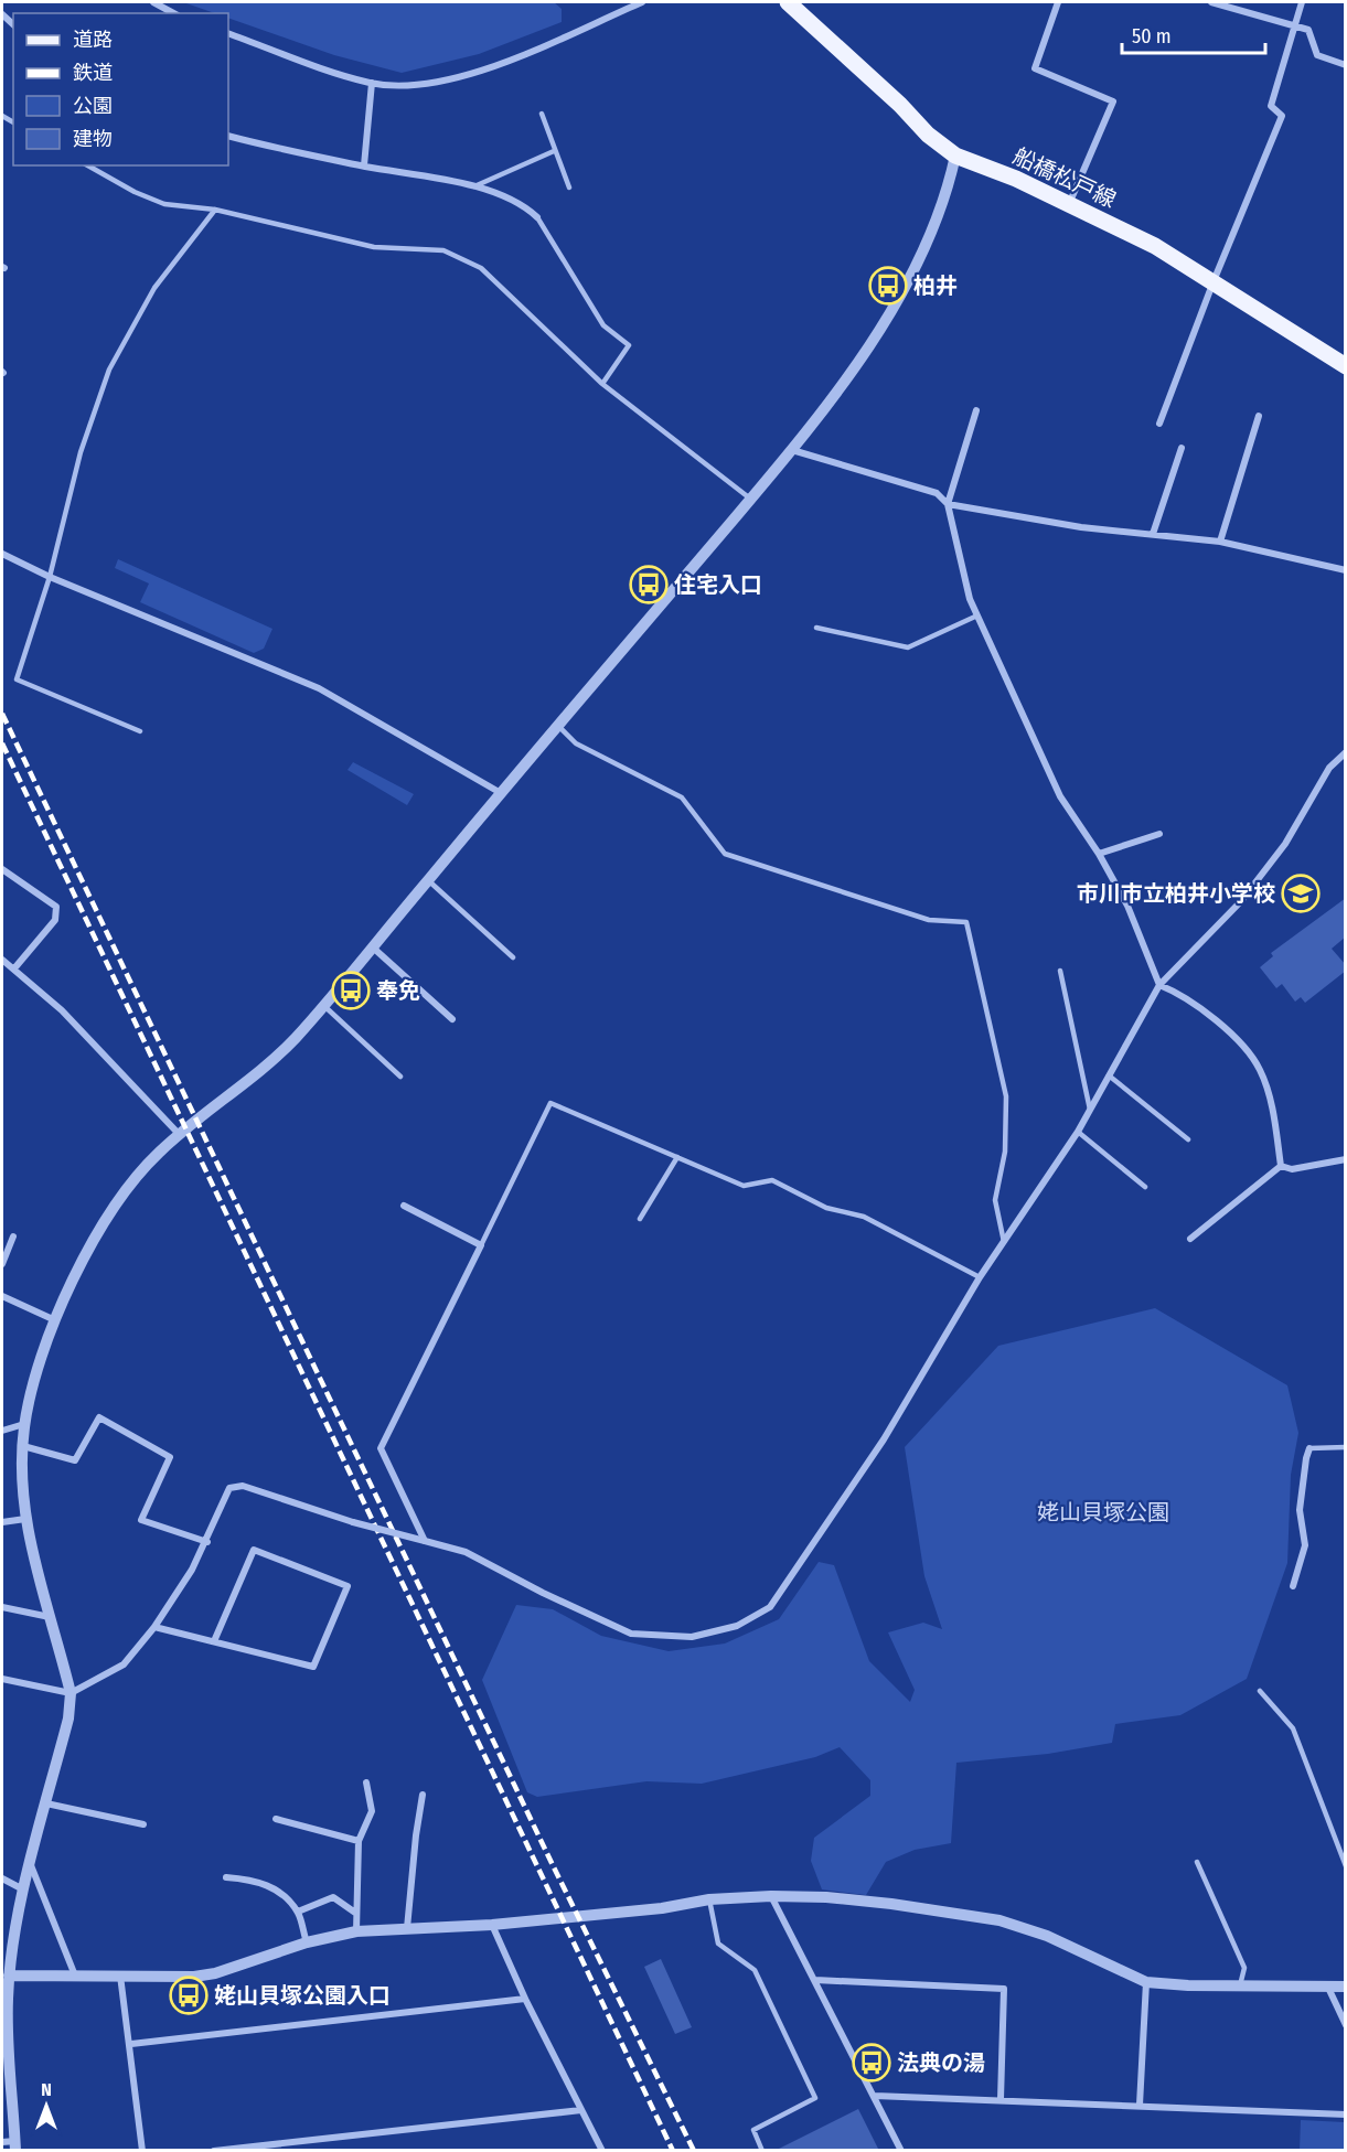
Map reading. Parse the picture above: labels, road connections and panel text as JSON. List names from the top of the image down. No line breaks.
{"streets":{"main road":["船橋松戸線"]},"parks":["姥山貝塚公園"],"places":{"bus stop":["柏井","住宅入口","奉免","姥山貝塚公園入口","法典の湯"],"school or university":["市川市立柏井小学校"]},"legend":["道路","鉄道","公園","建物"],"scale_bar":"50 m","north":"top"}
